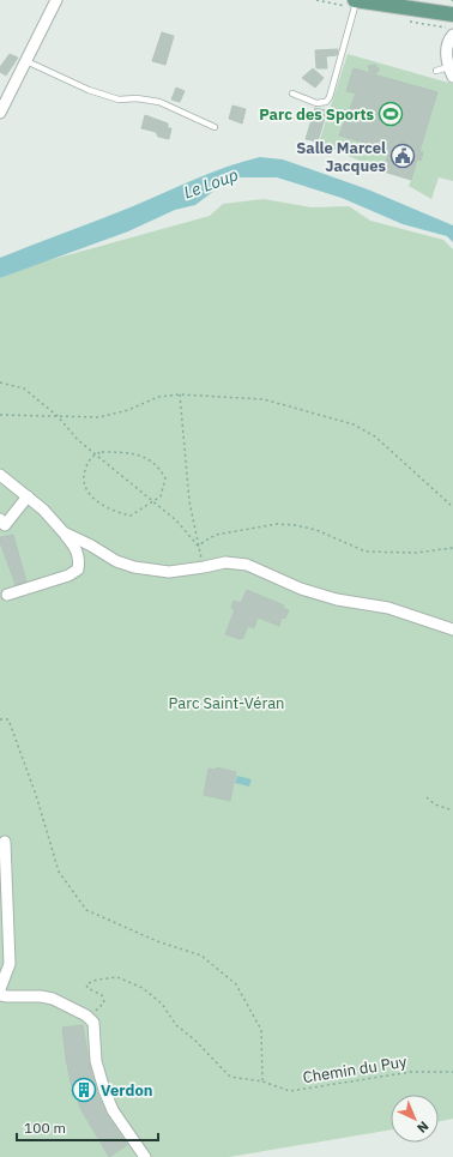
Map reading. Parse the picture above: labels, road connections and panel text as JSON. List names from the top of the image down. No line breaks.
{"streets":{"path":["Chemin du Puy"]},"water":["Le Loup"],"parks":["Parc Saint-Véran"],"places":{"sports":["Parc des Sports"],"public building":["Salle Marcel Jacques"],"building":["Verdon"]},"scale_bar":"100 m","north":"bottom right"}
